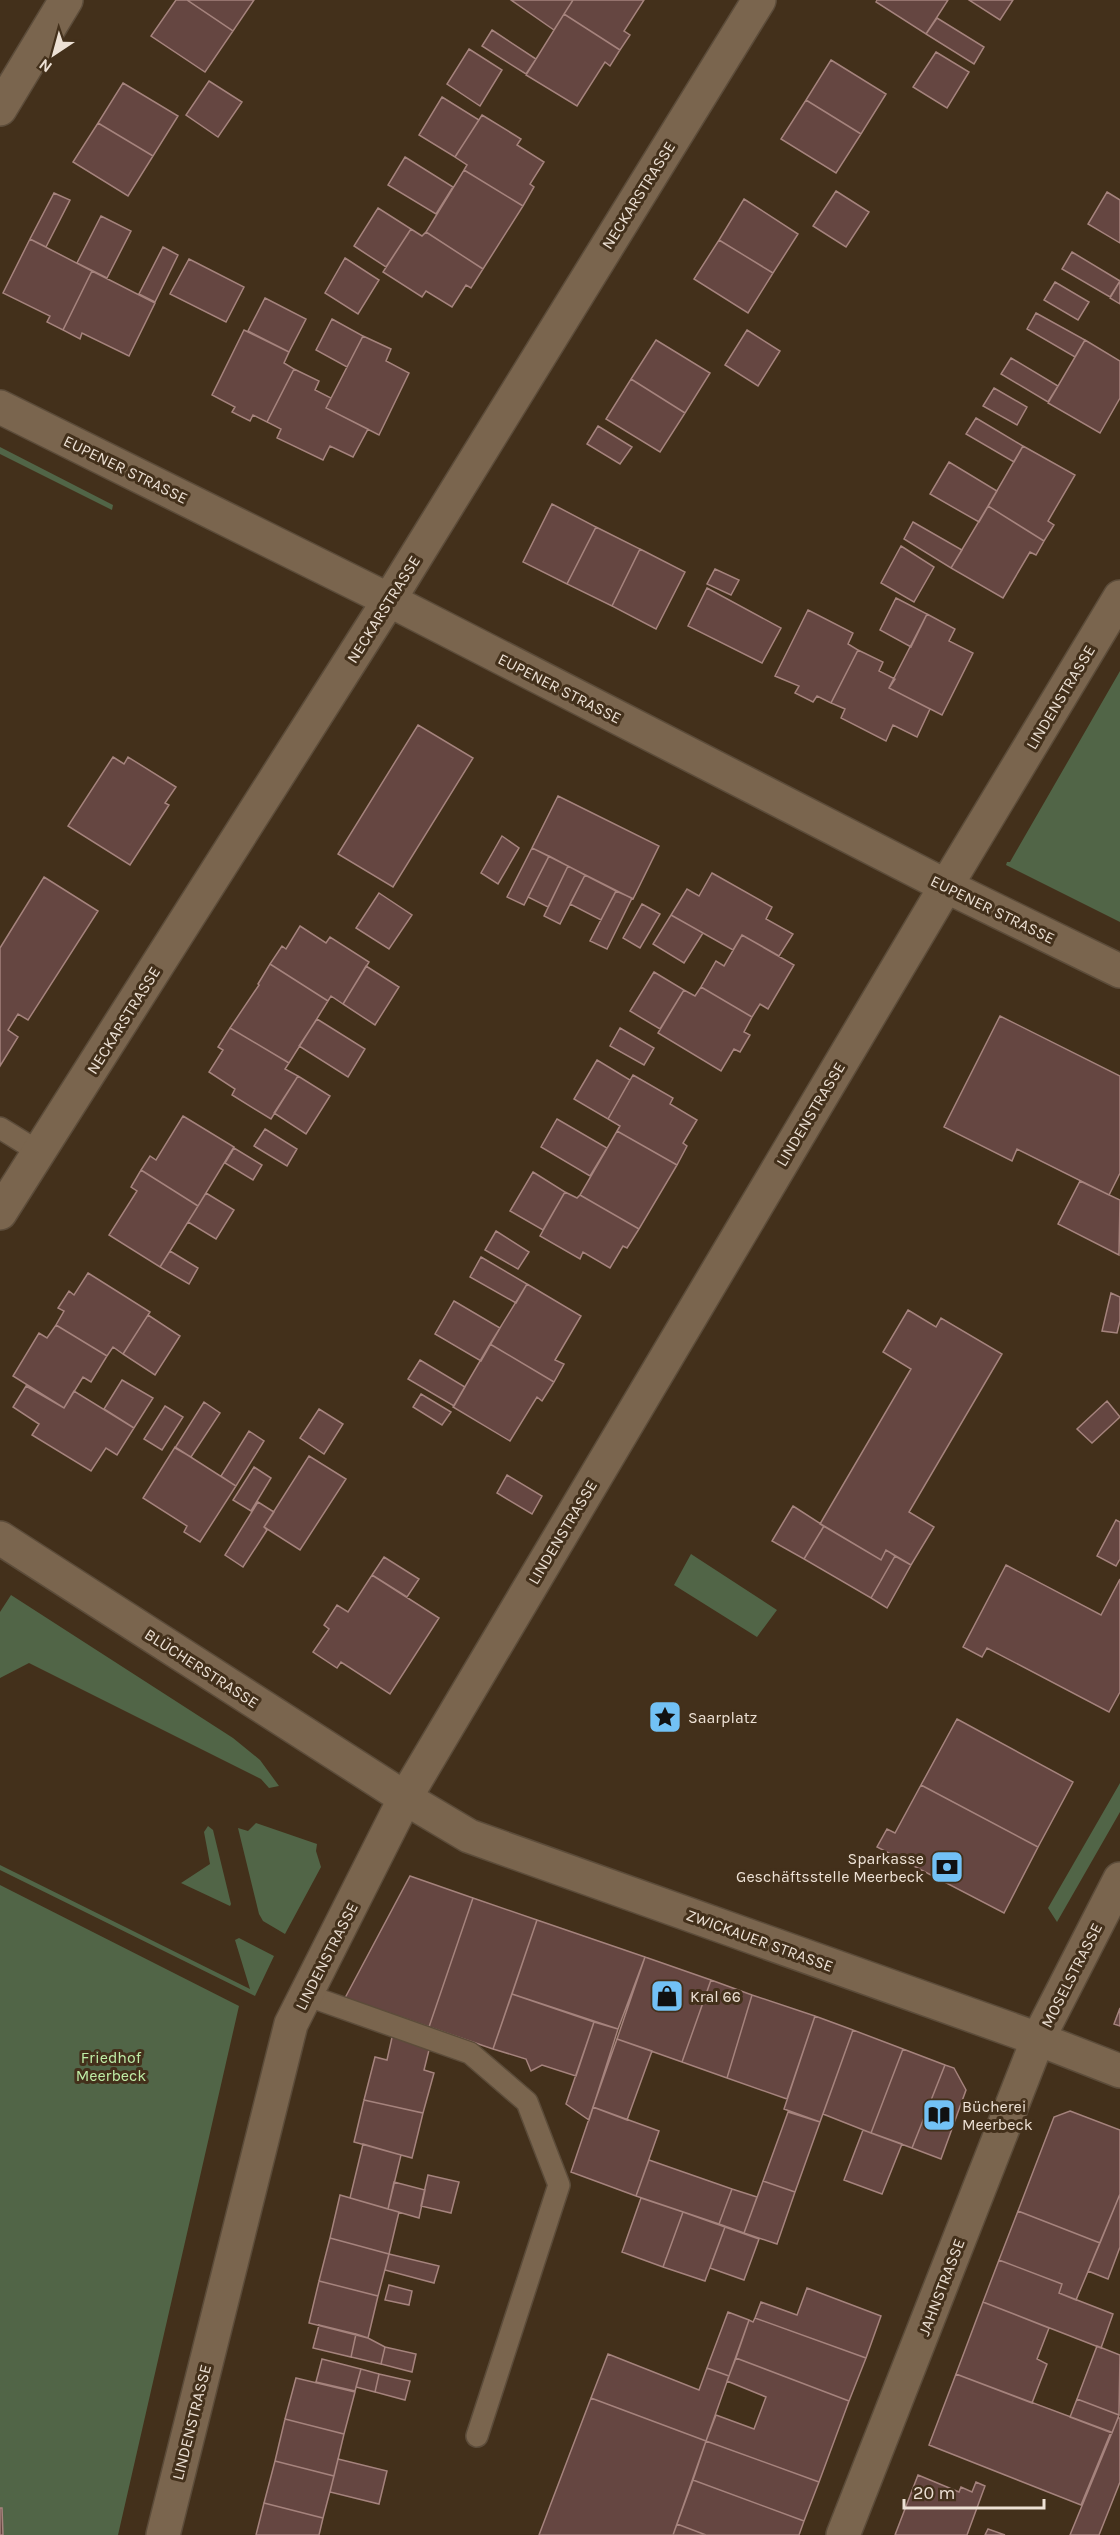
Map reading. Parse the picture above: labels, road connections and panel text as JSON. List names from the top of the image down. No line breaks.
{"streets":{"street":["NECKARSTRASSE","EUPENER STRASSE","LINDENSTRASSE","BLÜCHERSTRASSE","ZWICKAUER STRASSE","MOSELSTRASSE","JAHNSTRASSE"]},"crossings":[["NECKARSTRASSE","EUPENER STRASSE"],["EUPENER STRASSE","LINDENSTRASSE"],["LINDENSTRASSE","BLÜCHERSTRASSE"],["LINDENSTRASSE","ZWICKAUER STRASSE"],["BLÜCHERSTRASSE","ZWICKAUER STRASSE"],["ZWICKAUER STRASSE","MOSELSTRASSE"],["ZWICKAUER STRASSE","JAHNSTRASSE"],["MOSELSTRASSE","JAHNSTRASSE"]],"parks":["Friedhof Meerbeck"],"places":{"place":["Saarplatz"],"bank":["Sparkasse Geschäftsstelle Meerbeck"],"shop":["Kral 66"],"library":["Bücherei Meerbeck"]},"scale_bar":"20 m","north":"bottom left"}
